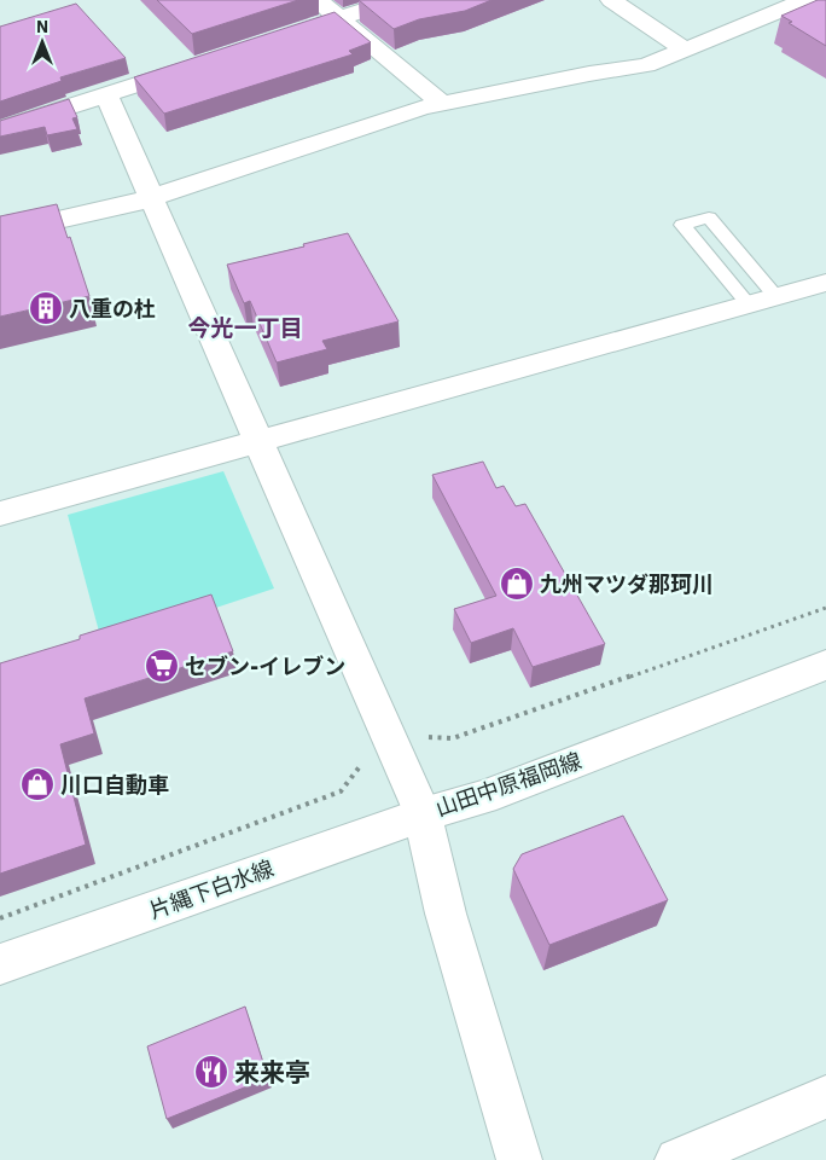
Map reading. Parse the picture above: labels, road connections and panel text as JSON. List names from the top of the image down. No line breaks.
{"streets":{"street":["山田中原福岡線","片縄下白水線"]},"crossings":[["山田中原福岡線","片縄下白水線"]],"districts":["今光一丁目"],"places":{"building":["八重の杜"],"shop":["九州マツダ那珂川","川口自動車"],"supermarket":["セブン-イレブン"],"restaurant":["来来亭"]},"north":"top"}
